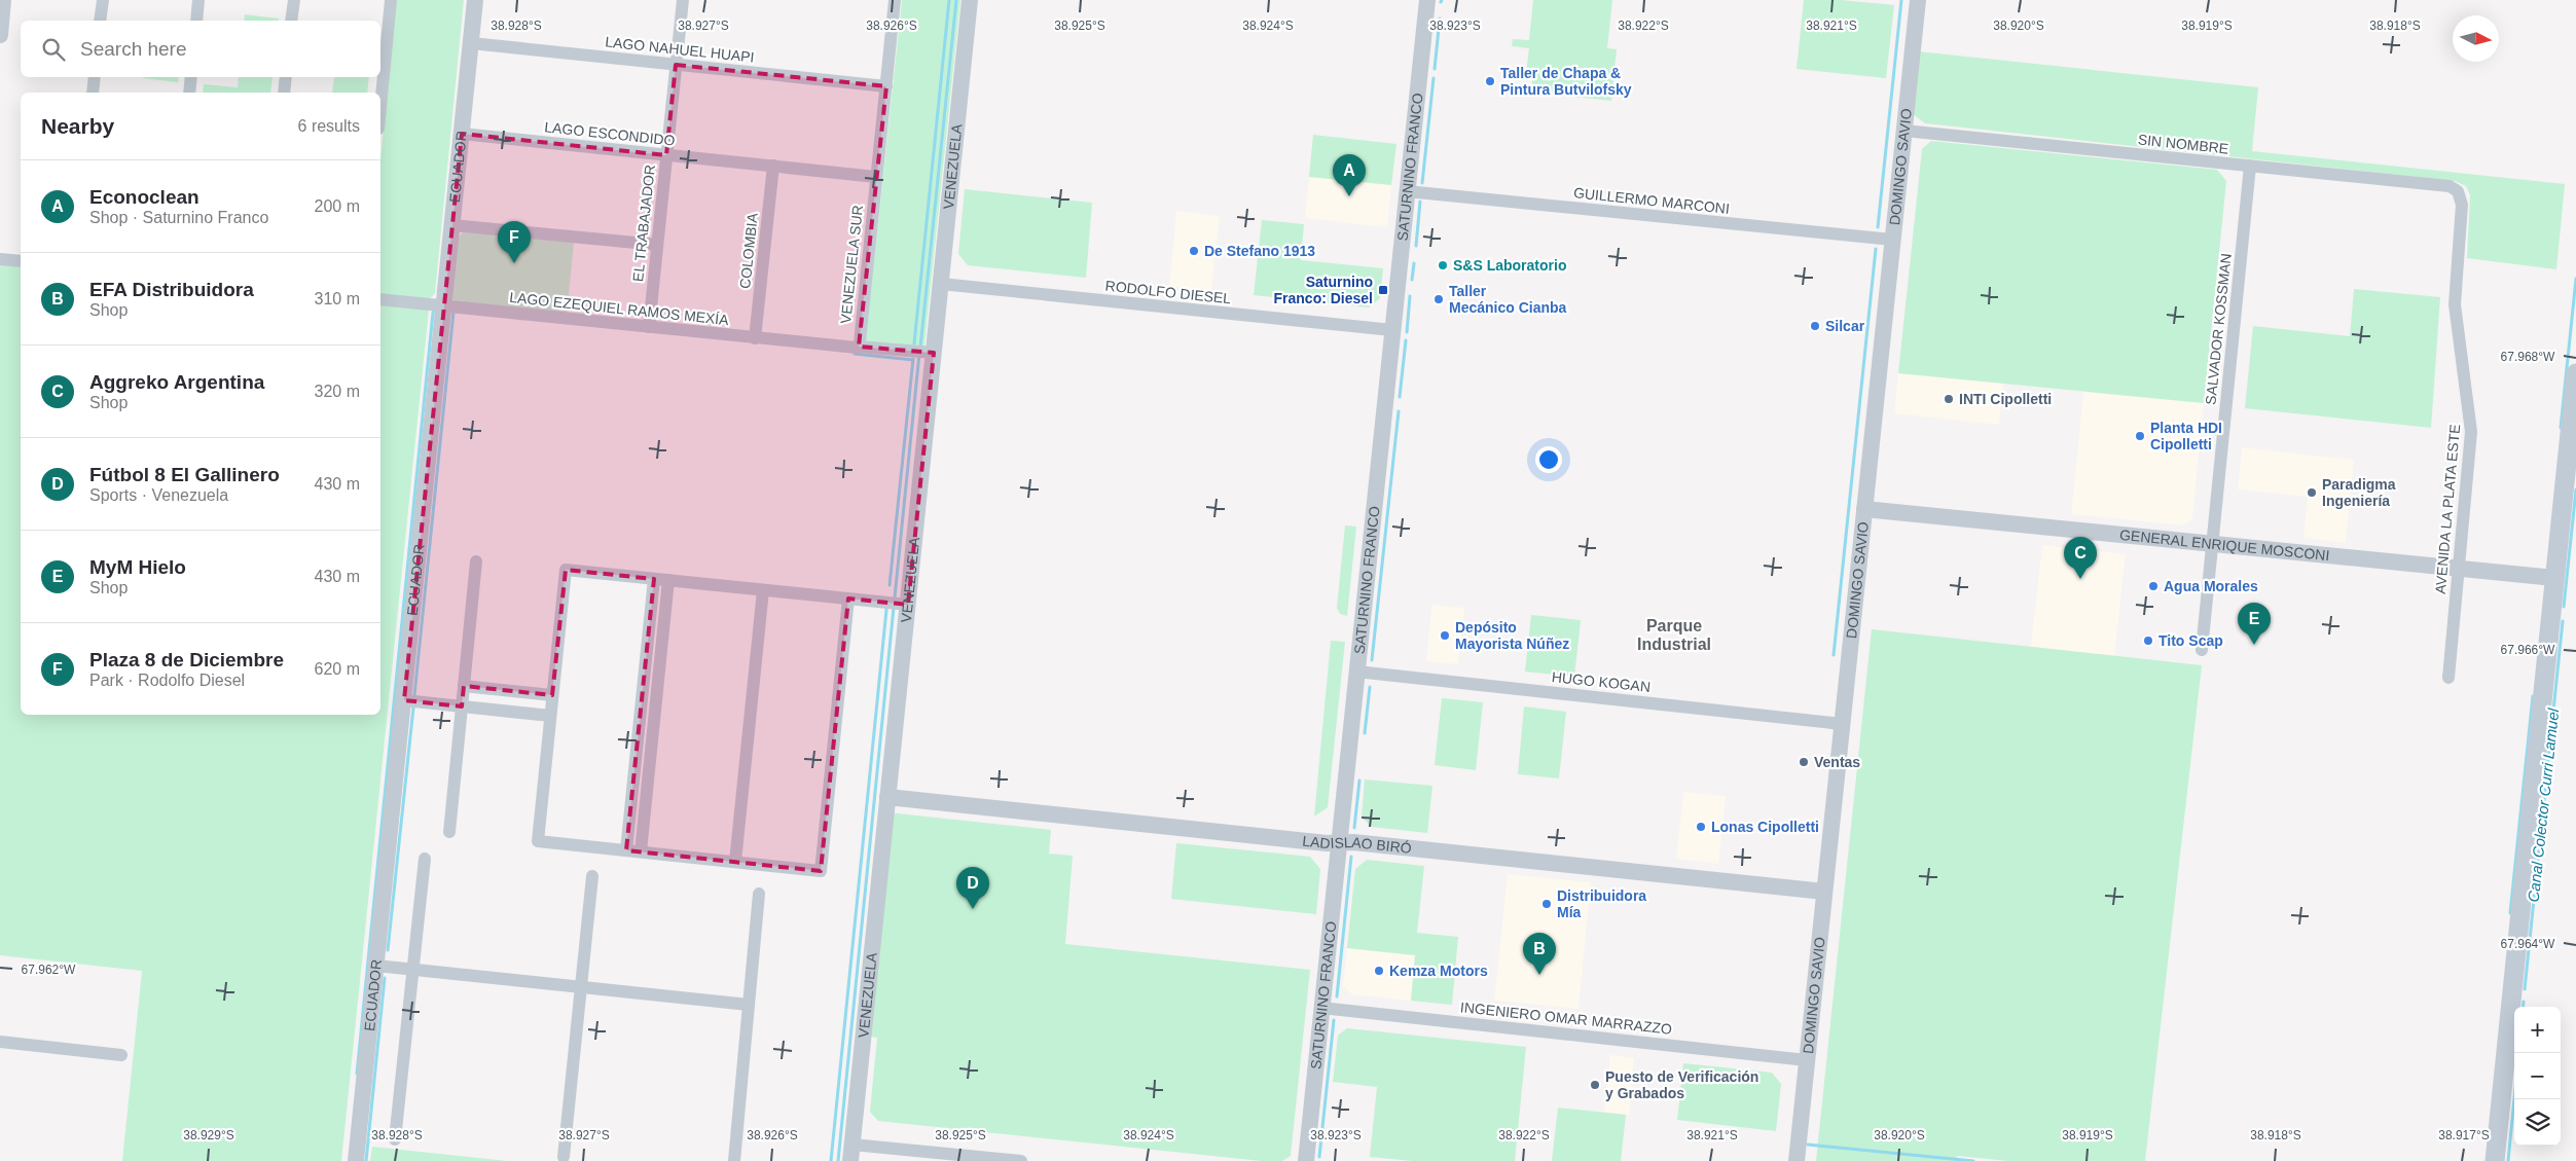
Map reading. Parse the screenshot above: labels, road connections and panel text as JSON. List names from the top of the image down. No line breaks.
{"streets":{"street":["LAGO NAHUEL HUAPI","LAGO ESCONDIDO","SIN NOMBRE","ECUADOR","VENEZUELA","SATURNINO FRANCO","DOMINGO SAVIO","GUILLERMO MARCONI","EL TRABAJADOR","COLOMBIA","VENEZUELA SUR","RODOLFO DIESEL","LAGO EZEQUIEL RAMOS MEXÍA","SALVADOR KOSSMAN","AVENIDA LA PLATA ESTE","GENERAL ENRIQUE MOSCONI","HUGO KOGAN","LADISLAO BIRÓ","INGENIERO OMAR MARRAZZO"]},"crossings":[["LAGO NAHUEL HUAPI","ECUADOR"],["LAGO NAHUEL HUAPI","EL TRABAJADOR"],["LAGO NAHUEL HUAPI","VENEZUELA SUR"],["LAGO ESCONDIDO","ECUADOR"],["LAGO ESCONDIDO","EL TRABAJADOR"],["LAGO ESCONDIDO","COLOMBIA"],["LAGO ESCONDIDO","VENEZUELA SUR"],["SIN NOMBRE","DOMINGO SAVIO"],["SIN NOMBRE","SALVADOR KOSSMAN"],["SIN NOMBRE","AVENIDA LA PLATA ESTE"],["ECUADOR","LAGO EZEQUIEL RAMOS MEXÍA"],["VENEZUELA","RODOLFO DIESEL"],["VENEZUELA","LAGO EZEQUIEL RAMOS MEXÍA"],["VENEZUELA","LADISLAO BIRÓ"],["SATURNINO FRANCO","GUILLERMO MARCONI"],["SATURNINO FRANCO","RODOLFO DIESEL"],["SATURNINO FRANCO","HUGO KOGAN"],["SATURNINO FRANCO","LADISLAO BIRÓ"],["SATURNINO FRANCO","INGENIERO OMAR MARRAZZO"],["DOMINGO SAVIO","GUILLERMO MARCONI"],["DOMINGO SAVIO","GENERAL ENRIQUE MOSCONI"],["DOMINGO SAVIO","HUGO KOGAN"],["DOMINGO SAVIO","LADISLAO BIRÓ"],["DOMINGO SAVIO","INGENIERO OMAR MARRAZZO"],["EL TRABAJADOR","LAGO EZEQUIEL RAMOS MEXÍA"],["COLOMBIA","LAGO EZEQUIEL RAMOS MEXÍA"],["VENEZUELA SUR","LAGO EZEQUIEL RAMOS MEXÍA"],["SALVADOR KOSSMAN","GENERAL ENRIQUE MOSCONI"],["AVENIDA LA PLATA ESTE","GENERAL ENRIQUE MOSCONI"]],"districts":["Parque Industrial"],"water":["Canal Colector Curri Lamuel"],"places":{"other":["Taller de Chapa & Pintura Butvilofsky","De Stefano 1913","S&S Laboratorio","Taller Mecánico Cianba","Silcar","INTI Cipolletti","Planta HDI Cipolletti","Paradigma Ingeniería","Agua Morales","Depósito Mayorista Núñez","Tito Scap","Ventas","Lonas Cipolletti","Distribuidora Mía","Kemza Motors","Puesto de Verificación y Grabados"],"transit":["Saturnino Franco: Diesel"]},"north":"right","page":{"search":"Search here","heading":["Nearby","6 results"],"pins":["A","F","C","E","D","B"],"list":[{"mark":"A","name":"Econoclean","note":"Shop · Saturnino Franco","value":"200 m"},{"mark":"B","name":"EFA Distribuidora","note":"Shop","value":"310 m"},{"mark":"C","name":"Aggreko Argentina","note":"Shop","value":"320 m"},{"mark":"D","name":"Fútbol 8 El Gallinero","note":"Sports · Venezuela","value":"430 m"},{"mark":"E","name":"MyM Hielo","note":"Shop","value":"430 m"},{"mark":"F","name":"Plaza 8 de Diciembre","note":"Park · Rodolfo Diesel","value":"620 m"}],"map_buttons":["+","−"]},"coordinates":["38.928°S","38.927°S","38.926°S","38.925°S","38.924°S","38.923°S","38.922°S","38.921°S","38.920°S","38.919°S","38.918°S","67.968°W","67.966°W","67.964°W","67.962°W","38.929°S","38.917°S"]}
